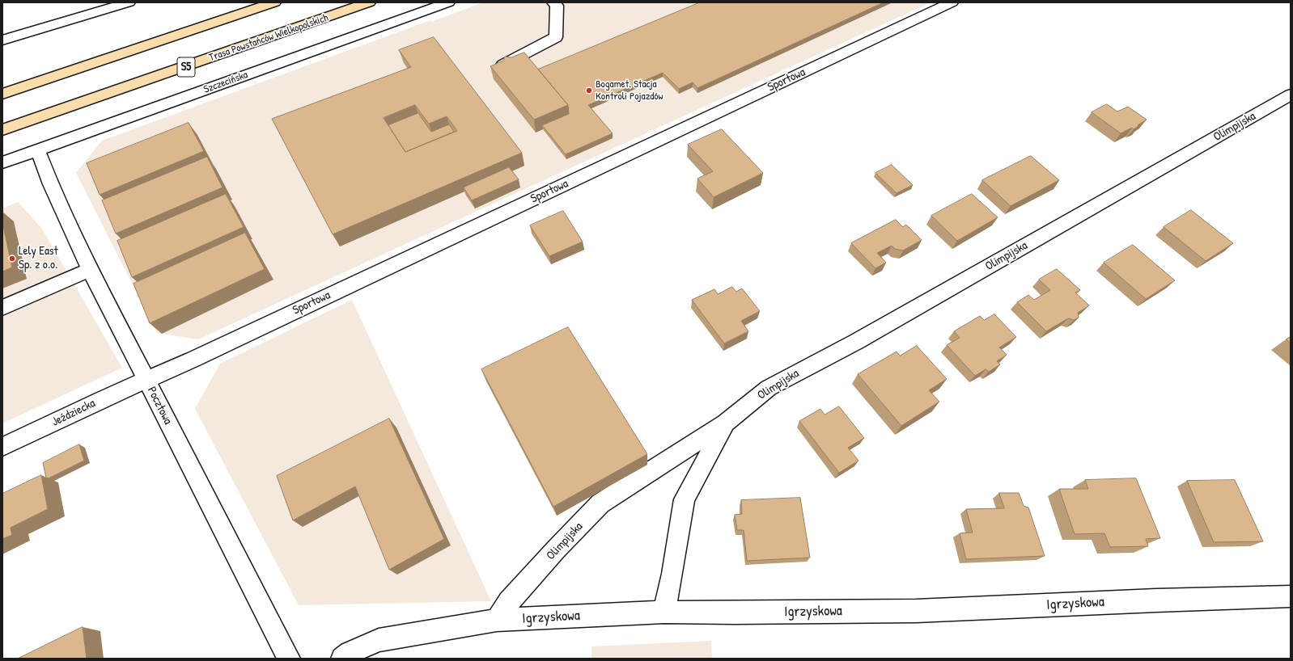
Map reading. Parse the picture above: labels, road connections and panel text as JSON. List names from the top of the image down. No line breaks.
{"streets":{"highway":["Trasa Powstańców Wielkopolskich","S5"],"street":["Sportowa","Szczecińska","Olimpijska","Pocztowa","Jeździecka","Igrzyskowa"]},"crossings":[["Sportowa","Pocztowa"],["Sportowa","Jeździecka"],["Szczecińska","Pocztowa"],["Olimpijska","Igrzyskowa"],["Pocztowa","Jeździecka"]],"places":["Bogamet. Stacja Kontroli Pojazdów","Lely East Sp. z o.o."]}
